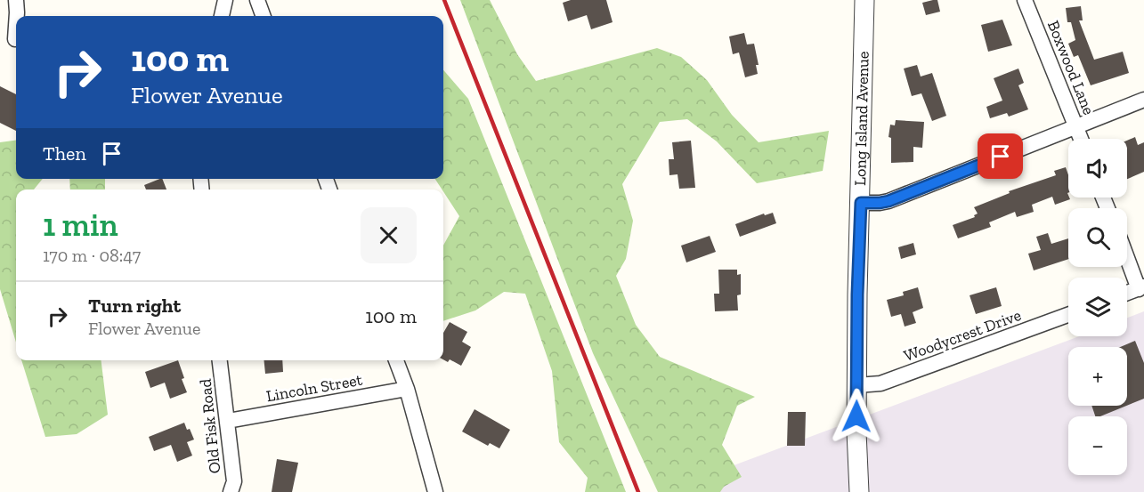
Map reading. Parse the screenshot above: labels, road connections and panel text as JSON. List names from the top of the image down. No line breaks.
{"streets":{"street":["Boxwood Lane","Long Island Avenue","Woodycrest Drive","Lincoln Street","Old Fisk Road"]},"crossings":[["Long Island Avenue","Woodycrest Drive"],["Lincoln Street","Old Fisk Road"]],"page":{"turn":["100 m","Flower Avenue"],"then":"Then","map_buttons":["+","−"],"heading":["1 min","170 m · 08:47"],"list":[{"name":"Turn right","note":"Flower Avenue","value":"100 m"}]}}
